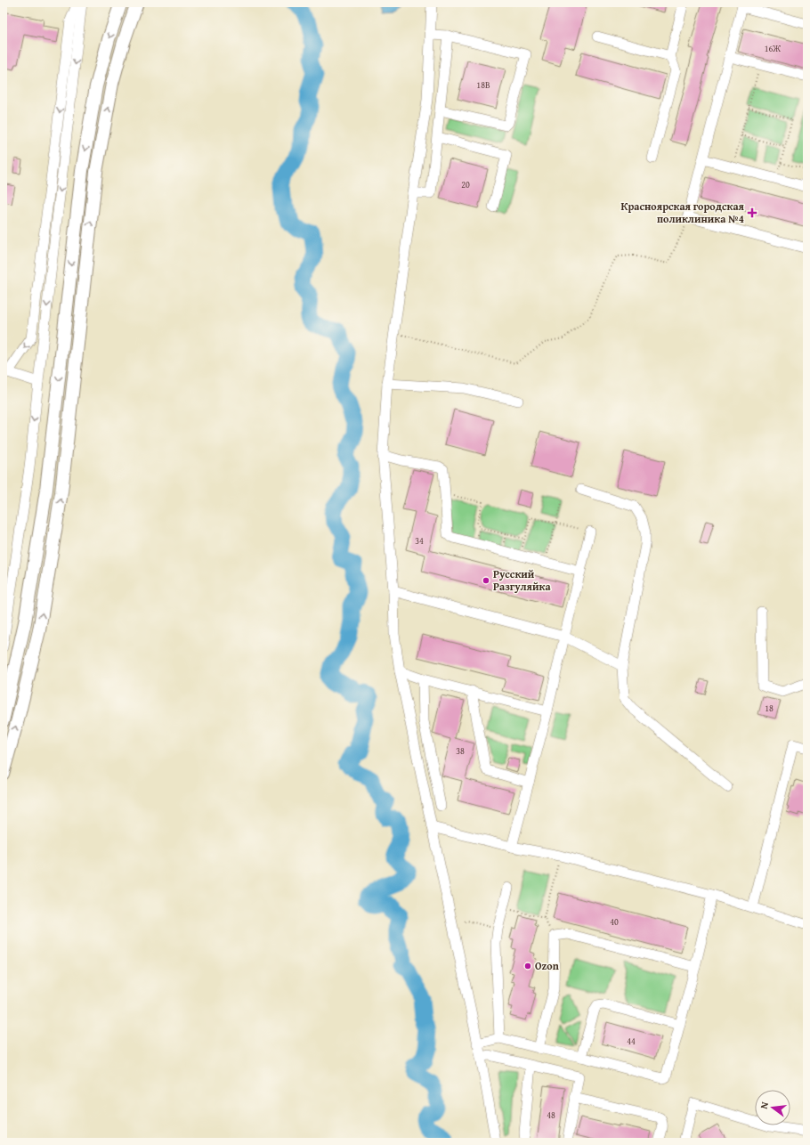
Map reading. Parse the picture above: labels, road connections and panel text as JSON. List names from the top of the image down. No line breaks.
{"places":{"health":["Красноярская городская поликлиника №4"],"other":["Русский Разгуляйка","Ozon"]},"house_numbers":["16Ж","18В","20","34","18","38","40","44","48"],"north":"left"}
